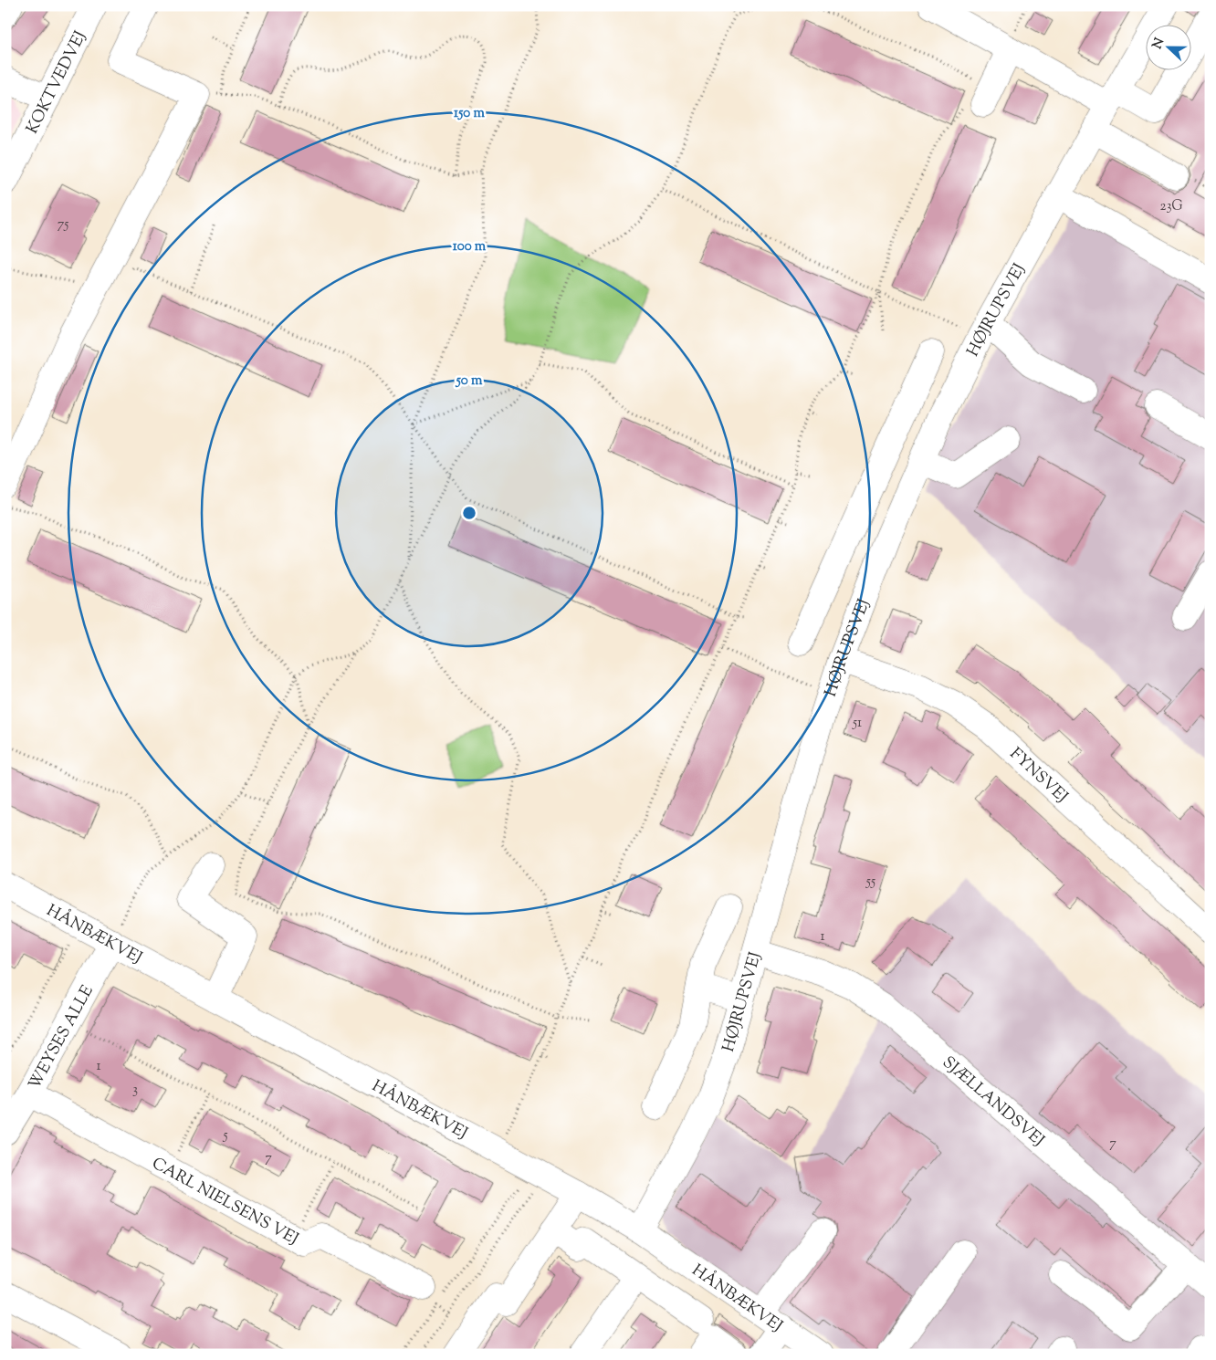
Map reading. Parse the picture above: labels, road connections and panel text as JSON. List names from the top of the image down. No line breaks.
{"streets":{"street":["KOKTVEDVEJ","HØJRUPSVEJ","FYNSVEJ","HÅNBÆKVEJ","WEYSES ALLE","SJÆLLANDSVEJ","CARL NIELSENS VEJ"]},"crossings":[["HØJRUPSVEJ","FYNSVEJ"],["HØJRUPSVEJ","HÅNBÆKVEJ"],["HØJRUPSVEJ","SJÆLLANDSVEJ"],["HÅNBÆKVEJ","WEYSES ALLE"],["WEYSES ALLE","CARL NIELSENS VEJ"]],"house_numbers":["23G","75","51","55","1","1","3","5","7","7"],"north":"left","rings":["150 m","100 m","50 m"]}
